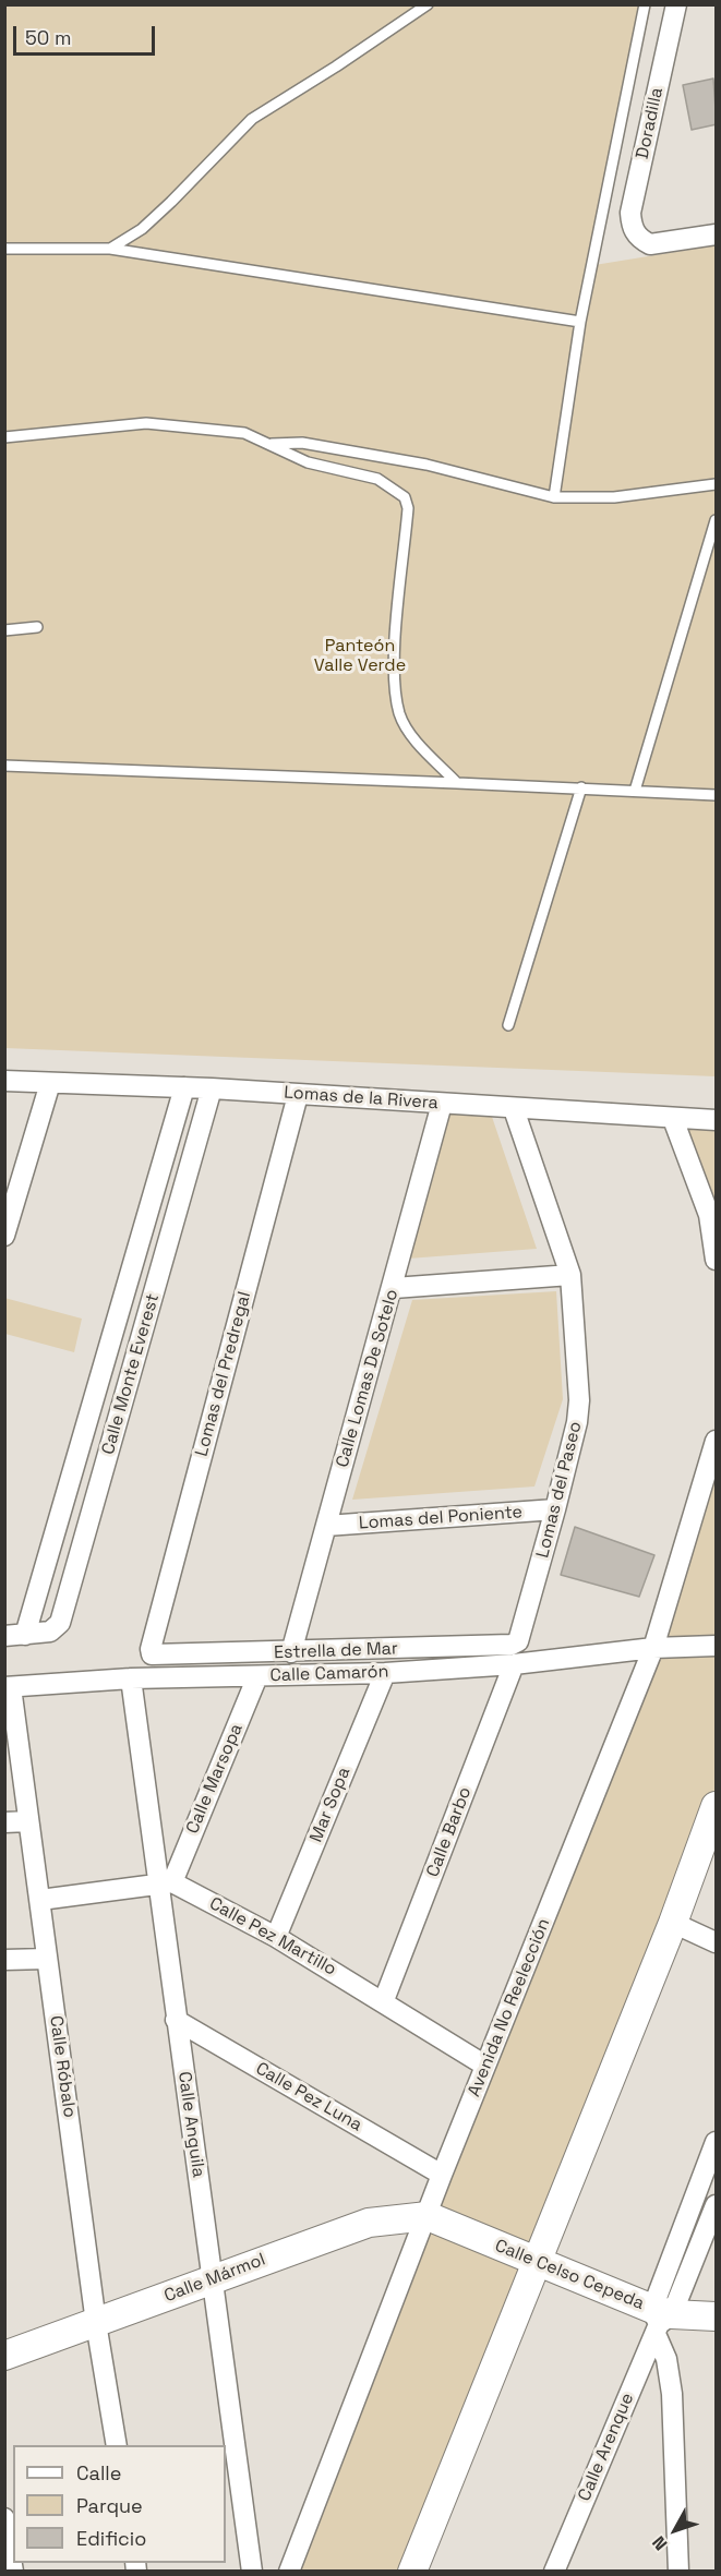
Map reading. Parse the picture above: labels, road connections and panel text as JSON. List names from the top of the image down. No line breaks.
{"streets":{"street":["Doradilla","Lomas de la Rivera","Calle Monte Everest","Lomas del Predregal","Calle Lomas De Sotelo","Lomas del Paseo","Lomas del Poniente","Estrella de Mar","Calle Camarón","Calle Marsopa","Mar Sopa","Calle Barbo","Calle Pez Martillo","Avenida No Reelección","Calle Róbalo","Calle Pez Luna","Calle Anguila","Calle Celso Cepeda","Calle Mármol","Calle Arenque"]},"crossings":[["Lomas de la Rivera","Calle Monte Everest"],["Lomas de la Rivera","Lomas del Predregal"],["Lomas de la Rivera","Calle Lomas De Sotelo"],["Lomas de la Rivera","Lomas del Paseo"],["Lomas del Predregal","Estrella de Mar"],["Calle Lomas De Sotelo","Lomas del Poniente"],["Calle Lomas De Sotelo","Estrella de Mar"],["Lomas del Paseo","Lomas del Poniente"],["Lomas del Paseo","Estrella de Mar"],["Calle Camarón","Calle Marsopa"],["Calle Camarón","Mar Sopa"],["Calle Camarón","Calle Barbo"],["Calle Camarón","Avenida No Reelección"],["Calle Camarón","Calle Róbalo"],["Calle Camarón","Calle Anguila"],["Calle Marsopa","Calle Pez Martillo"],["Calle Marsopa","Calle Anguila"],["Mar Sopa","Calle Pez Martillo"],["Calle Barbo","Calle Pez Martillo"],["Calle Pez Martillo","Avenida No Reelección"],["Calle Pez Martillo","Calle Anguila"],["Avenida No Reelección","Calle Pez Luna"],["Avenida No Reelección","Calle Celso Cepeda"],["Avenida No Reelección","Calle Mármol"],["Calle Róbalo","Calle Mármol"],["Calle Pez Luna","Calle Anguila"],["Calle Anguila","Calle Mármol"],["Calle Celso Cepeda","Calle Mármol"],["Calle Celso Cepeda","Calle Arenque"]],"parks":["Panteón Valle Verde"],"legend":["Calle","Parque","Edificio"],"scale_bar":"50 m","north":"bottom left"}
